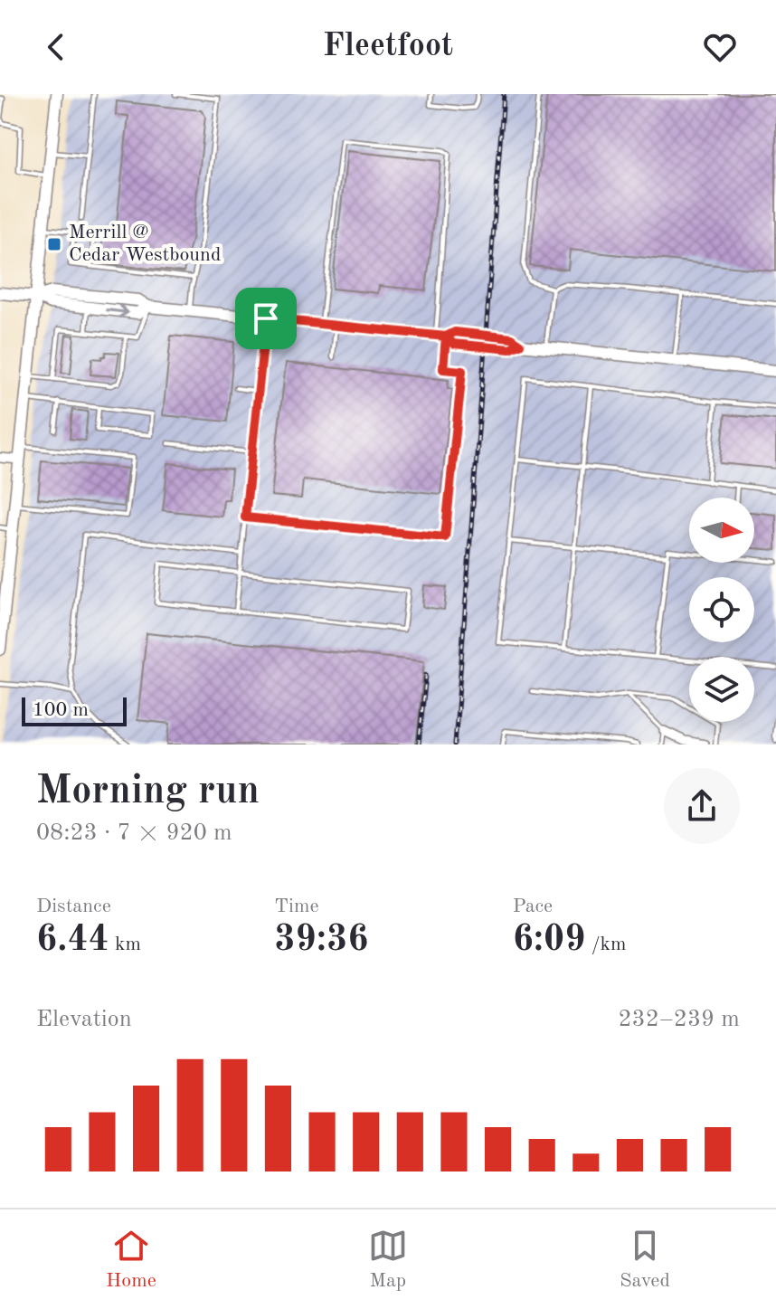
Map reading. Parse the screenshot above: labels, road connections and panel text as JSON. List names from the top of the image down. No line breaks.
{"places":{"transit":["Merrill @ Cedar Westbound"]},"scale_bar":"100 m","north":"right","page":{"header":"Fleetfoot","scale":"100 m","heading":["Morning run","08:23 · 7 × 920 m"],"stats":[["Distance","6.44 km"],["Time","39:36"],["Pace","6:09 /km"]],"chart":["Elevation","232–239 m"],"tabs":["Home","Map","Saved"]}}
